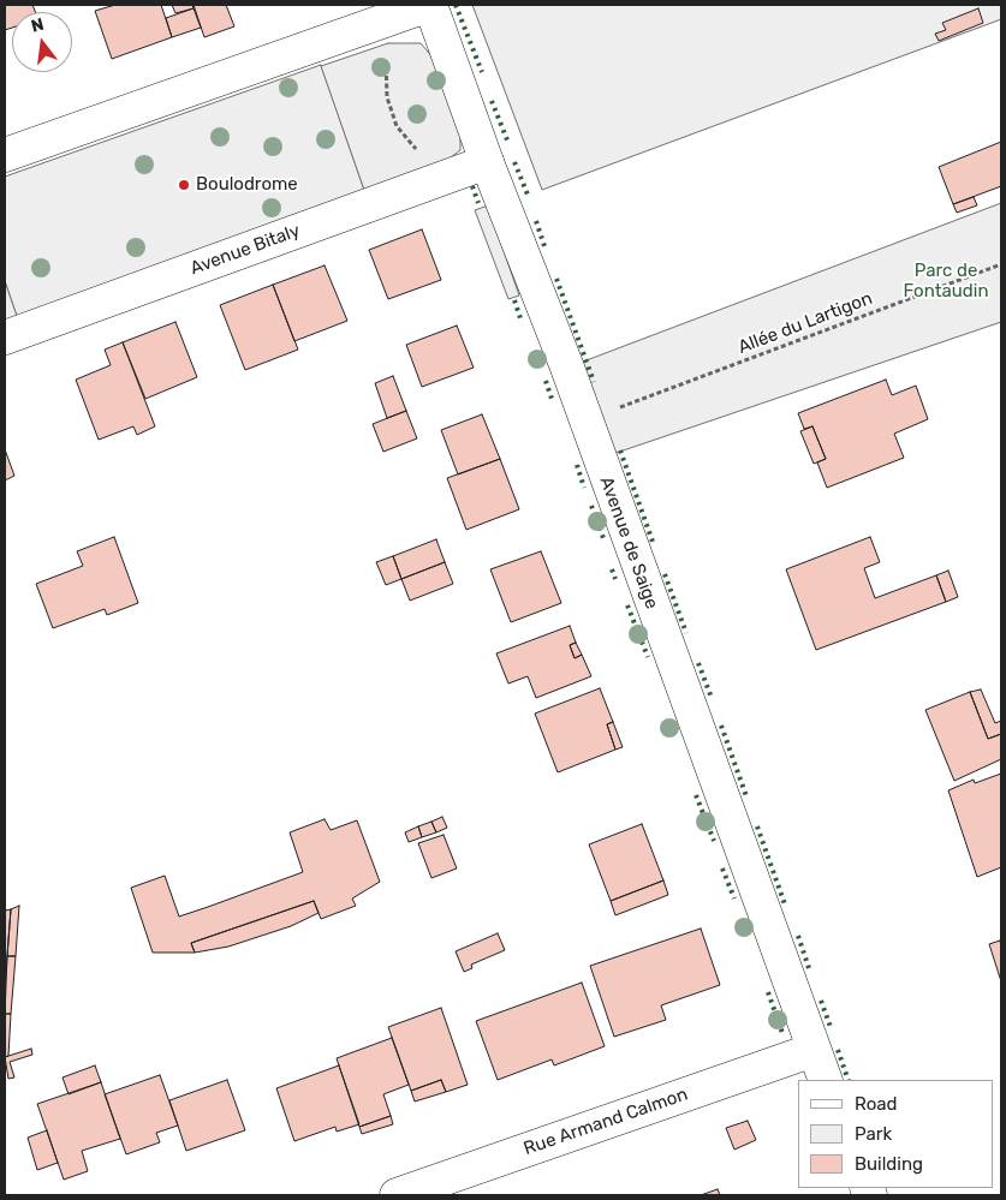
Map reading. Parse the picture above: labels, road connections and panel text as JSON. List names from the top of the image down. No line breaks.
{"streets":{"street":["Avenue Bitaly","Avenue de Saige","Rue Armand Calmon"],"path":["Allée du Lartigon"]},"crossings":[["Avenue Bitaly","Avenue de Saige"],["Avenue de Saige","Rue Armand Calmon"]],"parks":["Parc de Fontaudin"],"places":["Boulodrome"],"legend":["Road","Park","Building"],"north":"top"}
